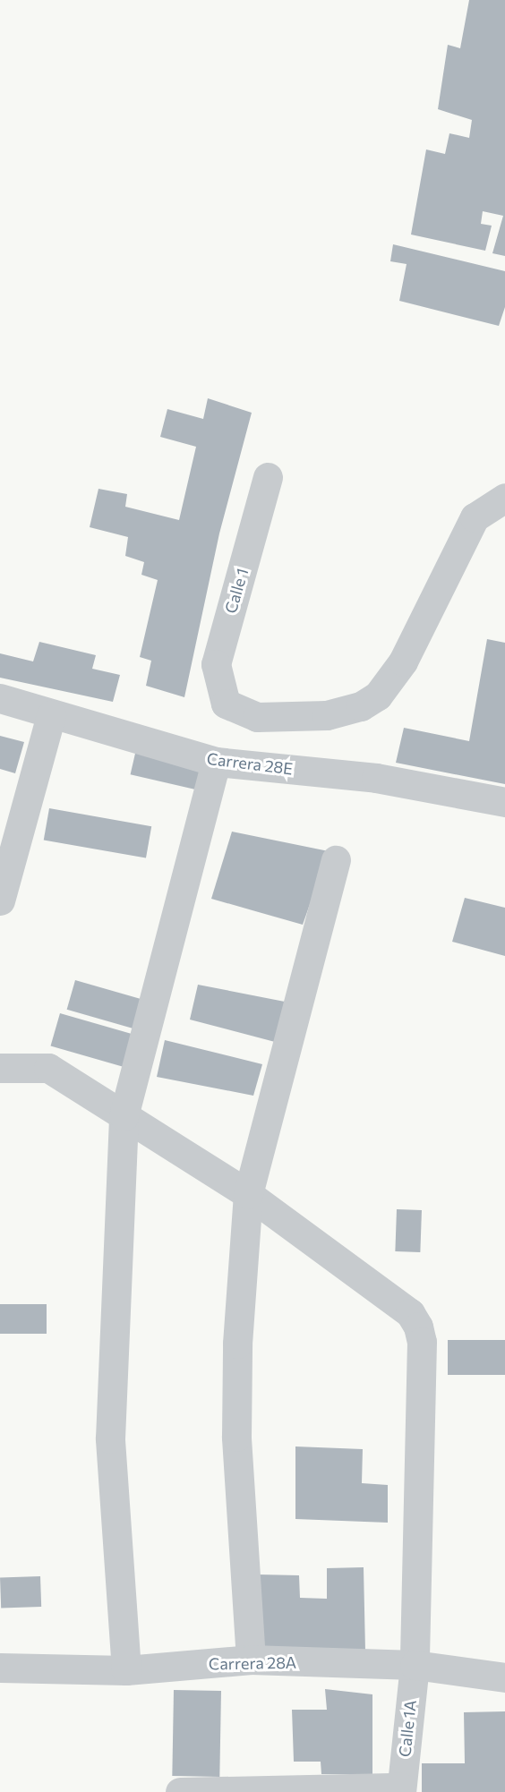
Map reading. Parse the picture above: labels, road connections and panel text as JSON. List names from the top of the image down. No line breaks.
{"streets":{"street":["Calle 1","Carrera 28E","Carrera 28A","Calle 1A"]},"crossings":[["Carrera 28A","Calle 1A"]]}
